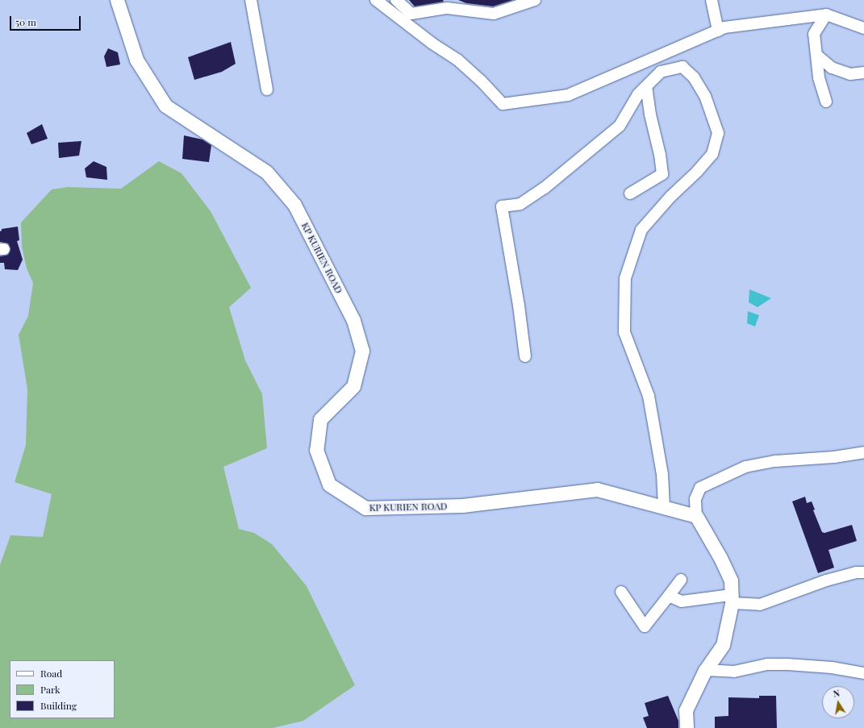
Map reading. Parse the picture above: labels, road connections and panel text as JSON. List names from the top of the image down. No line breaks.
{"streets":{"street":["KP KURIEN ROAD"]},"legend":["Road","Park","Building"],"scale_bar":"50 m","north":"top"}
